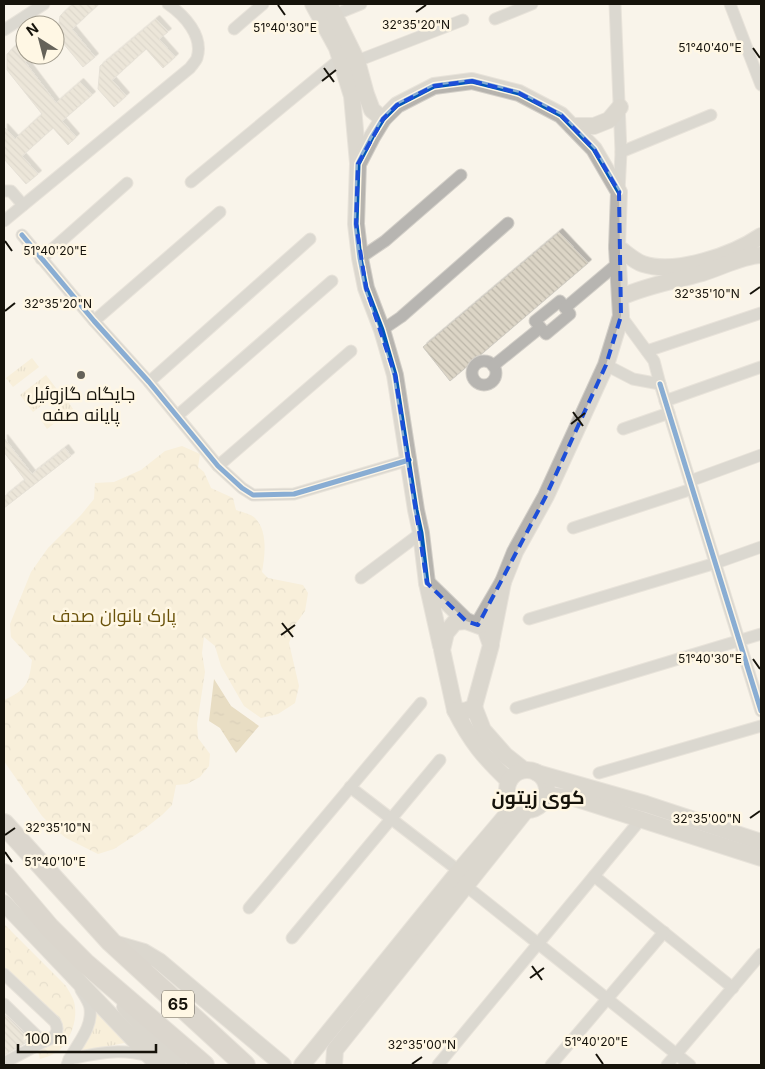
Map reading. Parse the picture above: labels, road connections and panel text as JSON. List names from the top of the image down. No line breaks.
{"streets":{"highway":["65"]},"districts":["کوی زیتون"],"parks":["پارک بانوان صدف"],"places":["جایگاه گازوئیل پایانه صفه"],"scale_bar":"100 m","north":"top left","coordinates":["32°35'20\"N","51°40'30\"E","51°40'40\"E","51°40'20\"E","32°35'10\"N","32°35'00\"N","51°40'10\"E"]}
